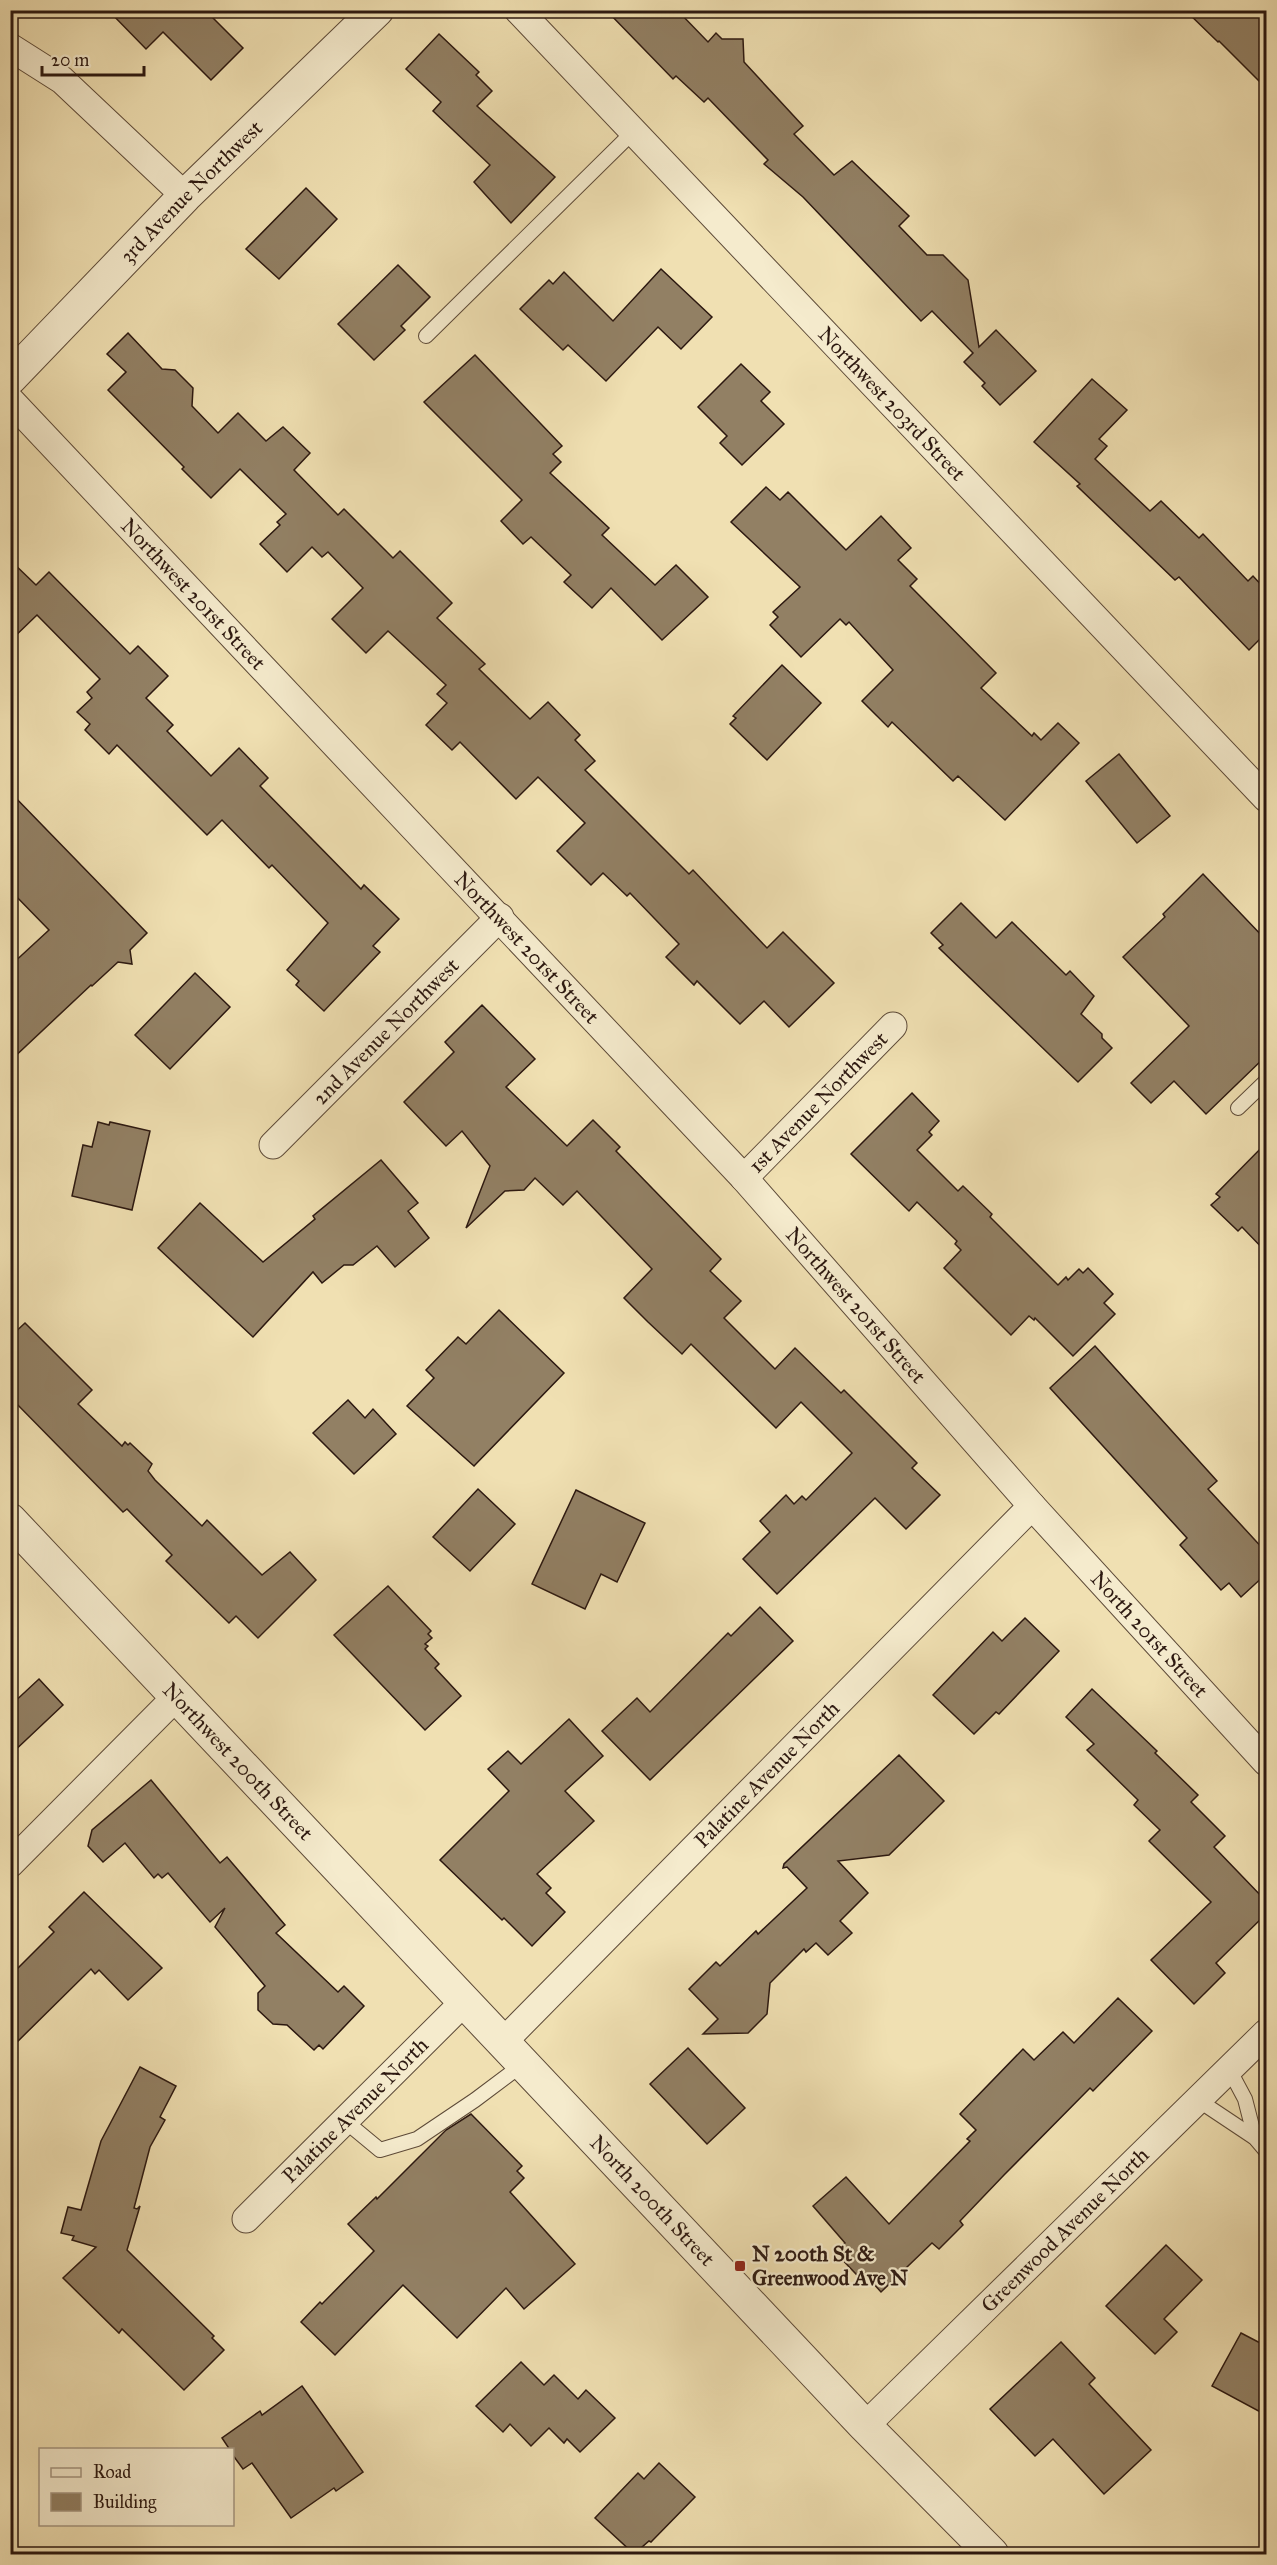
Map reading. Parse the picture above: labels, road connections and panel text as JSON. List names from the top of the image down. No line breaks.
{"streets":{"street":["3rd Avenue Northwest","Northwest 203rd Street","Northwest 201st Street","2nd Avenue Northwest","1st Avenue Northwest","North 201st Street","Northwest 200th Street","Palatine Avenue North","North 200th Street","Greenwood Avenue North"]},"crossings":[["Northwest 201st Street","2nd Avenue Northwest"],["Northwest 201st Street","1st Avenue Northwest"],["Northwest 201st Street","North 201st Street"],["Northwest 201st Street","Palatine Avenue North"],["North 201st Street","Palatine Avenue North"],["Northwest 200th Street","Palatine Avenue North"],["Northwest 200th Street","North 200th Street"],["Palatine Avenue North","North 200th Street"],["North 200th Street","Greenwood Avenue North"]],"places":{"transit":["N 200th St & Greenwood Ave N"]},"legend":["Road","Building"],"scale_bar":"20 m"}
